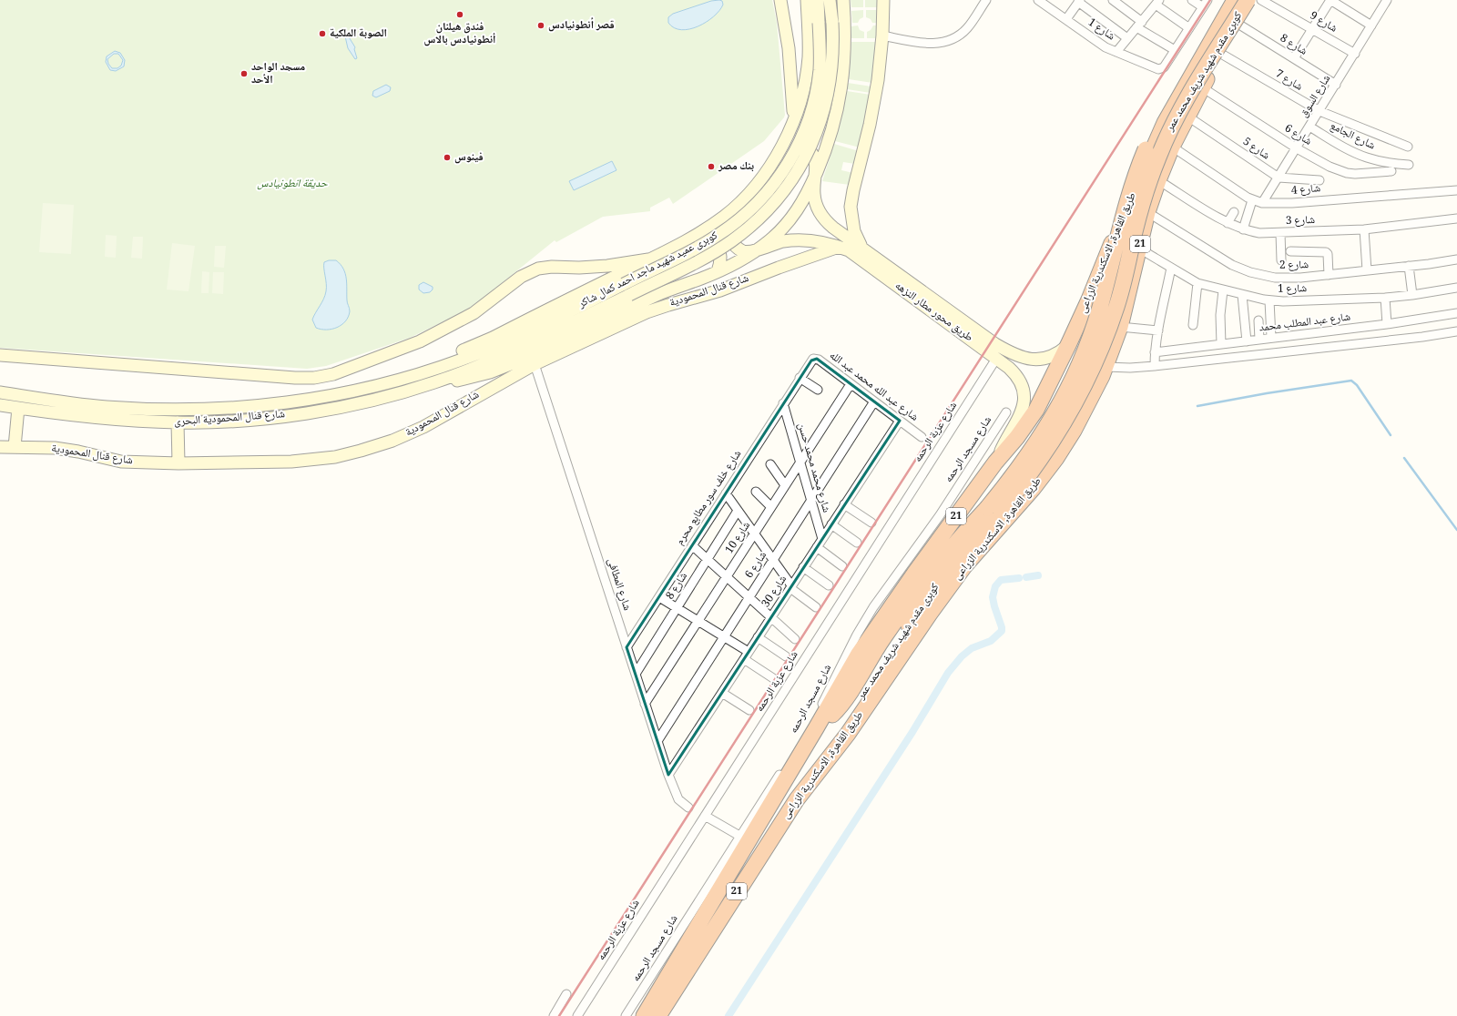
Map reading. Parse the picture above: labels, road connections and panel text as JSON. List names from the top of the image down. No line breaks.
{"streets":{"highway":["كوبرى مقدم شهيد شريف محمد عمر","21","طريق القاهرة, الاسكندرية الزراعى"],"main road":["كوبرى عميد شهيد ماجد احمد كمال شاكر","شارع قنال المحمودية","طريق محور مطار النزهه","شارع قنال المحمودية البحرى"],"street":["شارع 9","شارع 1","شارع 8","شارع 7","شارع السوق","شارع 6","شارع الجامع","شارع 5","شارع 4","شارع 3","شارع 2","شارع عبد المطلب محمد","شارع عبد الله محمد عبد الله","شارع عزبة الرحمه","شارع مسجد الرحمه","شارع محمد محمد حسن","شارع خلف سور مطابع محرم","شارع 10","شارع المطافى","شارع 30"]},"crossings":[["شارع 9","شارع السوق"],["شارع 1","طريق القاهرة, الاسكندرية الزراعى"],["شارع 8","شارع السوق"],["شارع 8","طريق القاهرة, الاسكندرية الزراعى"],["شارع 8","شارع المطافى"],["كوبرى مقدم شهيد شريف محمد عمر","طريق القاهرة, الاسكندرية الزراعى"],["شارع 7","شارع السوق"],["شارع 7","طريق القاهرة, الاسكندرية الزراعى"],["شارع السوق","شارع 6"],["شارع السوق","شارع الجامع"],["شارع السوق","شارع 5"],["شارع السوق","شارع 4"],["شارع 6","طريق القاهرة, الاسكندرية الزراعى"],["شارع 6","شارع عبد الله محمد عبد الله"],["شارع 6","شارع محمد محمد حسن"],["شارع 6","شارع المطافى"],["شارع 5","طريق القاهرة, الاسكندرية الزراعى"],["شارع 4","طريق القاهرة, الاسكندرية الزراعى"],["شارع 3","طريق القاهرة, الاسكندرية الزراعى"],["طريق القاهرة, الاسكندرية الزراعى","شارع 2"],["طريق القاهرة, الاسكندرية الزراعى","طريق محور مطار النزهه"],["كوبرى عميد شهيد ماجد احمد كمال شاكر","شارع قنال المحمودية البحرى"],["شارع قنال المحمودية","طريق محور مطار النزهه"],["شارع قنال المحمودية","شارع المطافى"],["طريق محور مطار النزهه","شارع عزبة الرحمه"],["شارع عبد الله محمد عبد الله","شارع خلف سور مطابع محرم"],["شارع عبد الله محمد عبد الله","شارع 10"],["شارع عبد الله محمد عبد الله","شارع 30"],["شارع محمد محمد حسن","شارع خلف سور مطابع محرم"],["شارع محمد محمد حسن","شارع 10"],["شارع محمد محمد حسن","شارع 30"],["شارع خلف سور مطابع محرم","شارع المطافى"],["شارع 10","شارع المطافى"],["شارع المطافى","شارع 30"]],"parks":["حديقة انطونيادس"],"places":["فندق هيلنان أنطونيادس بالاس","قصر أنطونيادس","الصوبة الملكية","مسجد الواحد الأحد","فينوس","بنك مصر"]}
